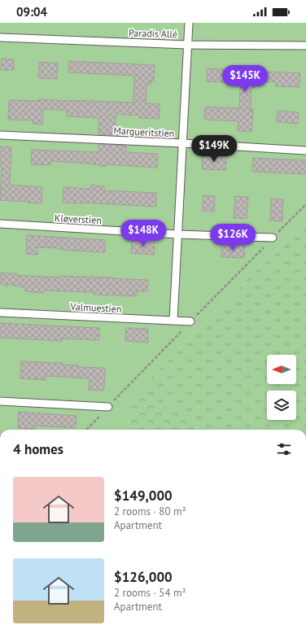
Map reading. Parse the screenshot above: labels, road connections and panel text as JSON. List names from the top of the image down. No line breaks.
{"streets":{"lane":["Paradis Allé","Margueritstien","Kløverstien","Valmuestien"]},"north":"left","page":{"status":"09:04","price":["$145K","$149K","$148K","$126K"],"heading":"4 homes","list":[{"name":"$149,000","note":"2 rooms · 80 m² · Apartment"},{"name":"$126,000","note":"2 rooms · 54 m² · Apartment"}]}}
